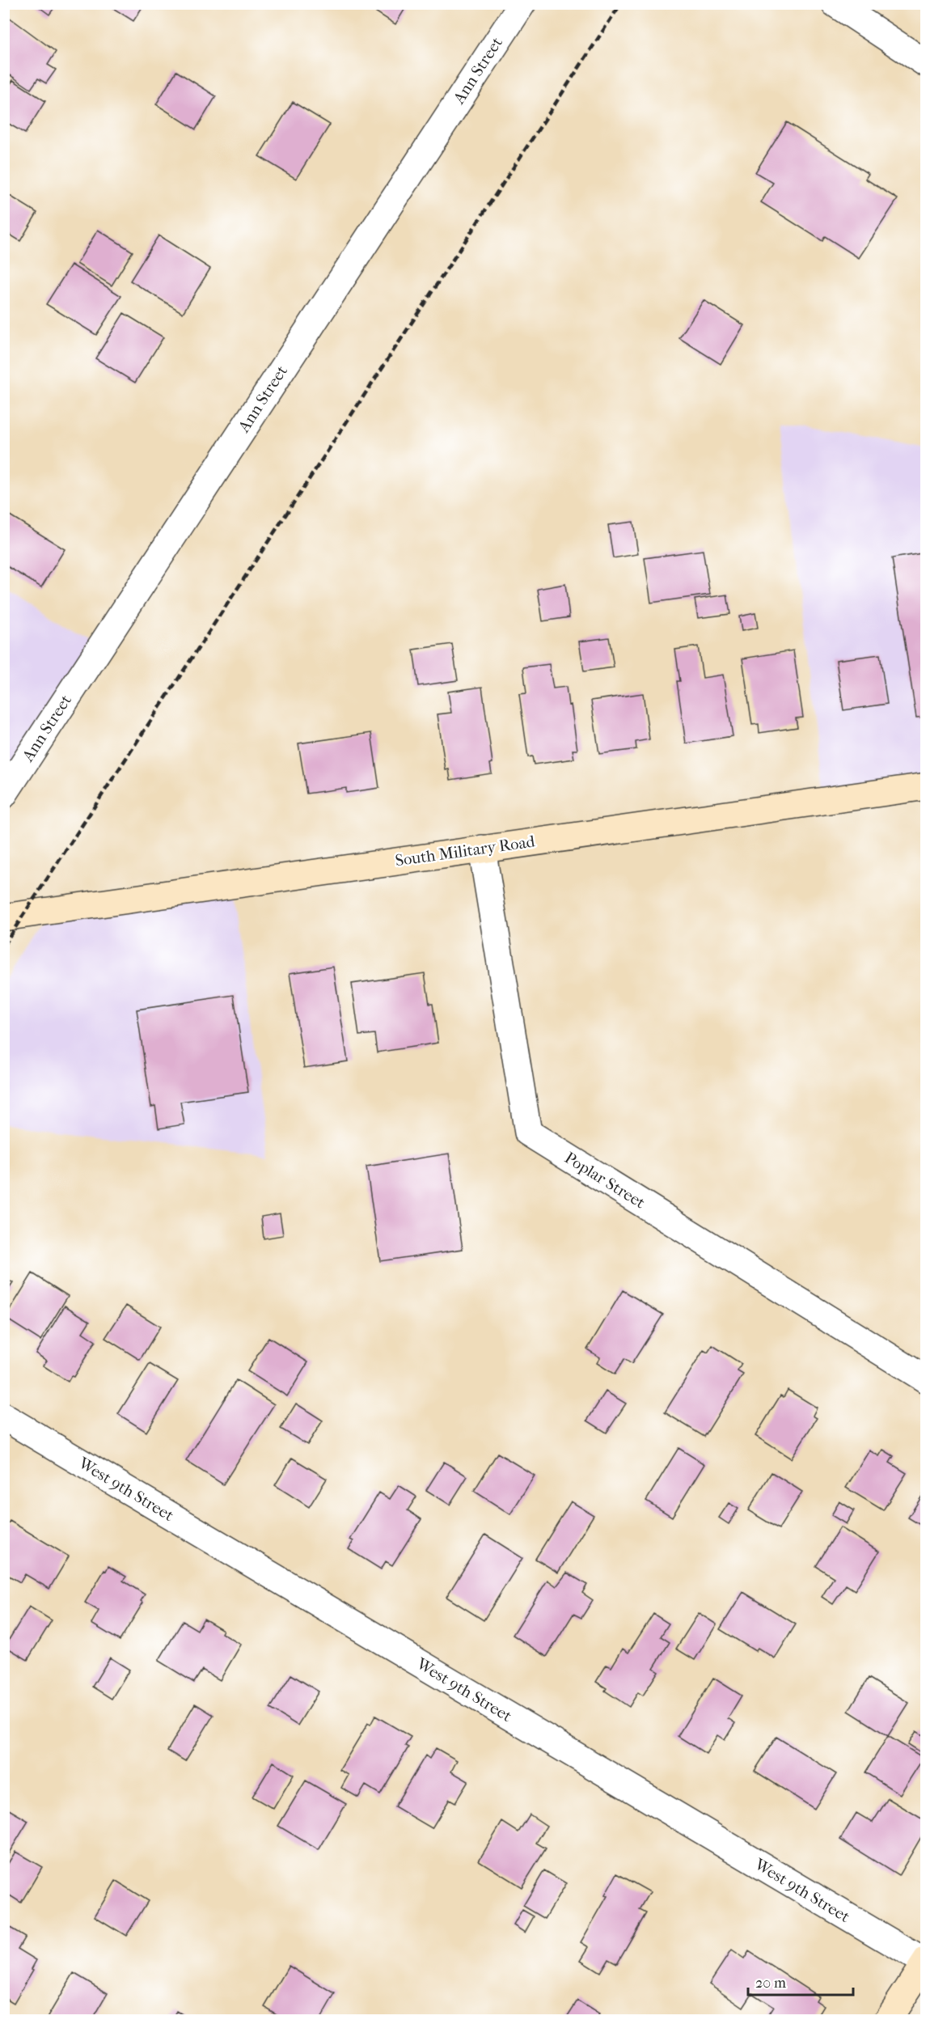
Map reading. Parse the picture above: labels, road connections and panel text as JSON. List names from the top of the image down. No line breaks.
{"streets":{"main road":["South Military Road"],"street":["Ann Street","Poplar Street","West 9th Street"]},"crossings":[["South Military Road","Poplar Street"]],"scale_bar":"20 m"}
